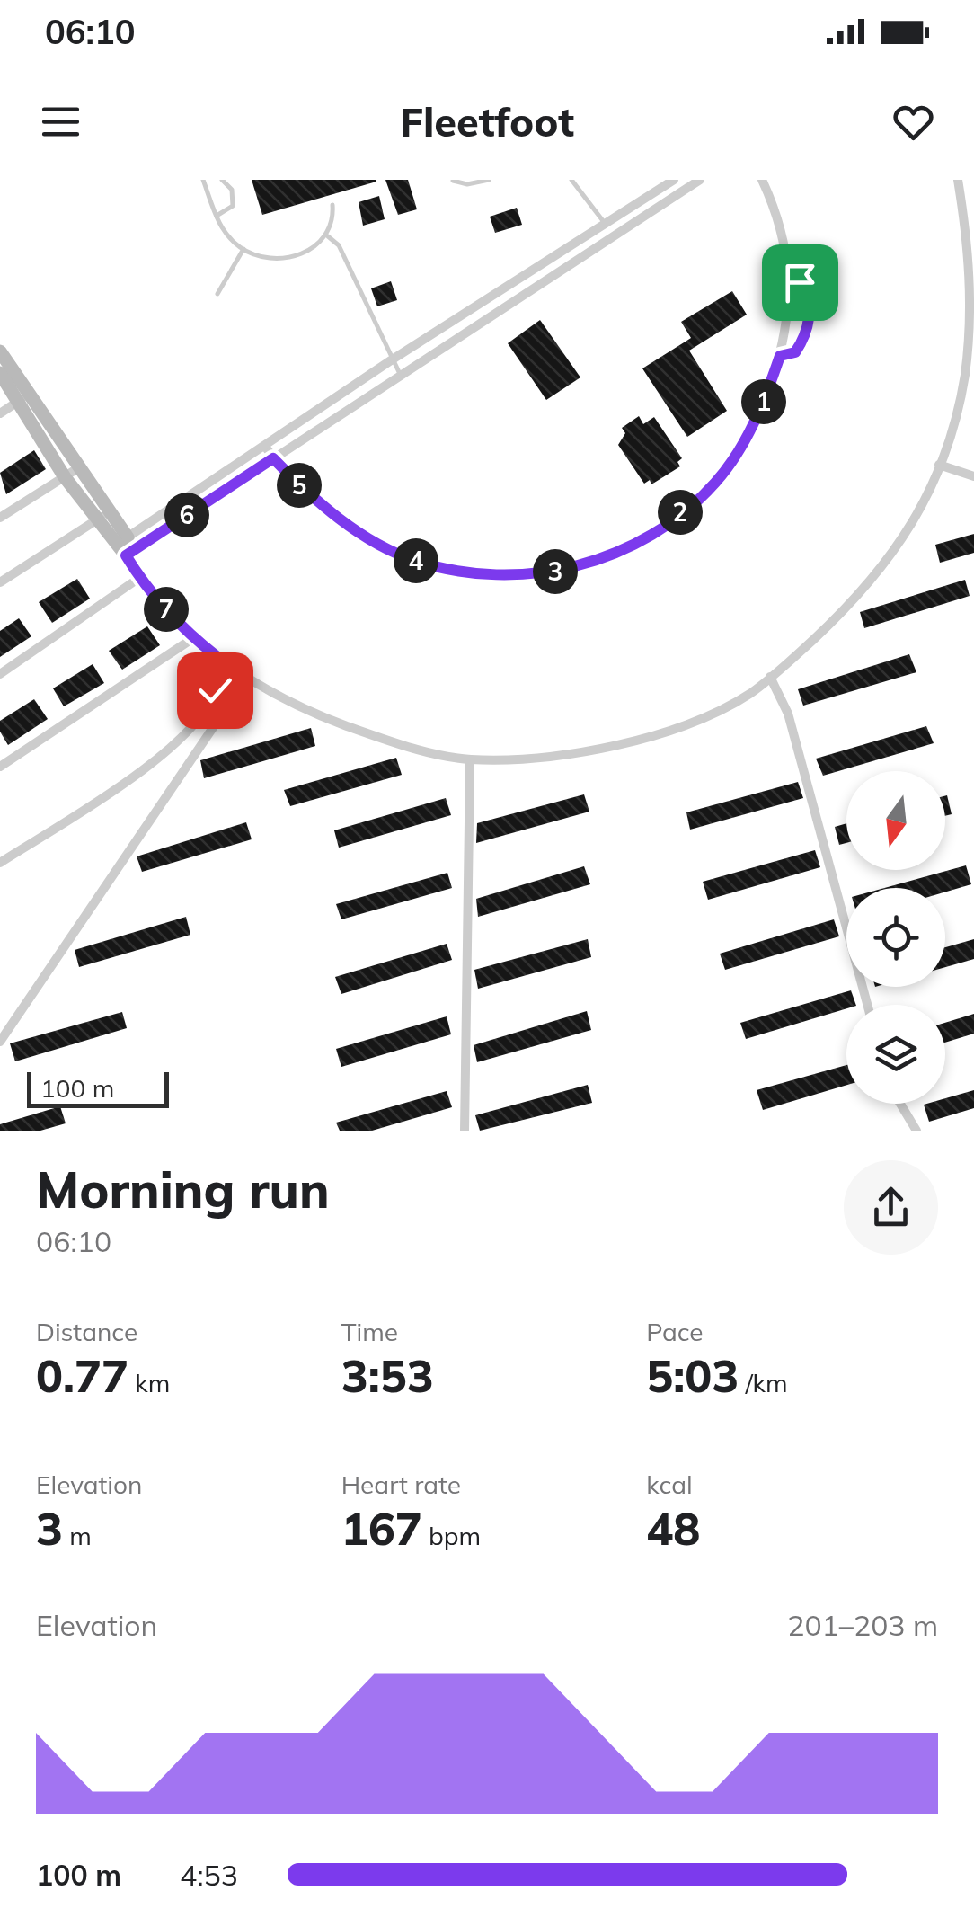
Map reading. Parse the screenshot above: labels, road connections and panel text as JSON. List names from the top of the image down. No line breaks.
{"scale_bar":"100 m","north":"bottom","page":{"status":"06:10","header":"Fleetfoot","pins":["1","5","2","6","4","3","7"],"scale":"100 m","heading":["Morning run","06:10"],"stats":[["Distance","0.77 km"],["Time","3:53"],["Pace","5:03 /km"],["Elevation","3 m"],["Heart rate","167 bpm"],["kcal","48"]],"chart":["Elevation","201–203 m"],"list":[{"name":"100 m","note":"4:53"}]}}
